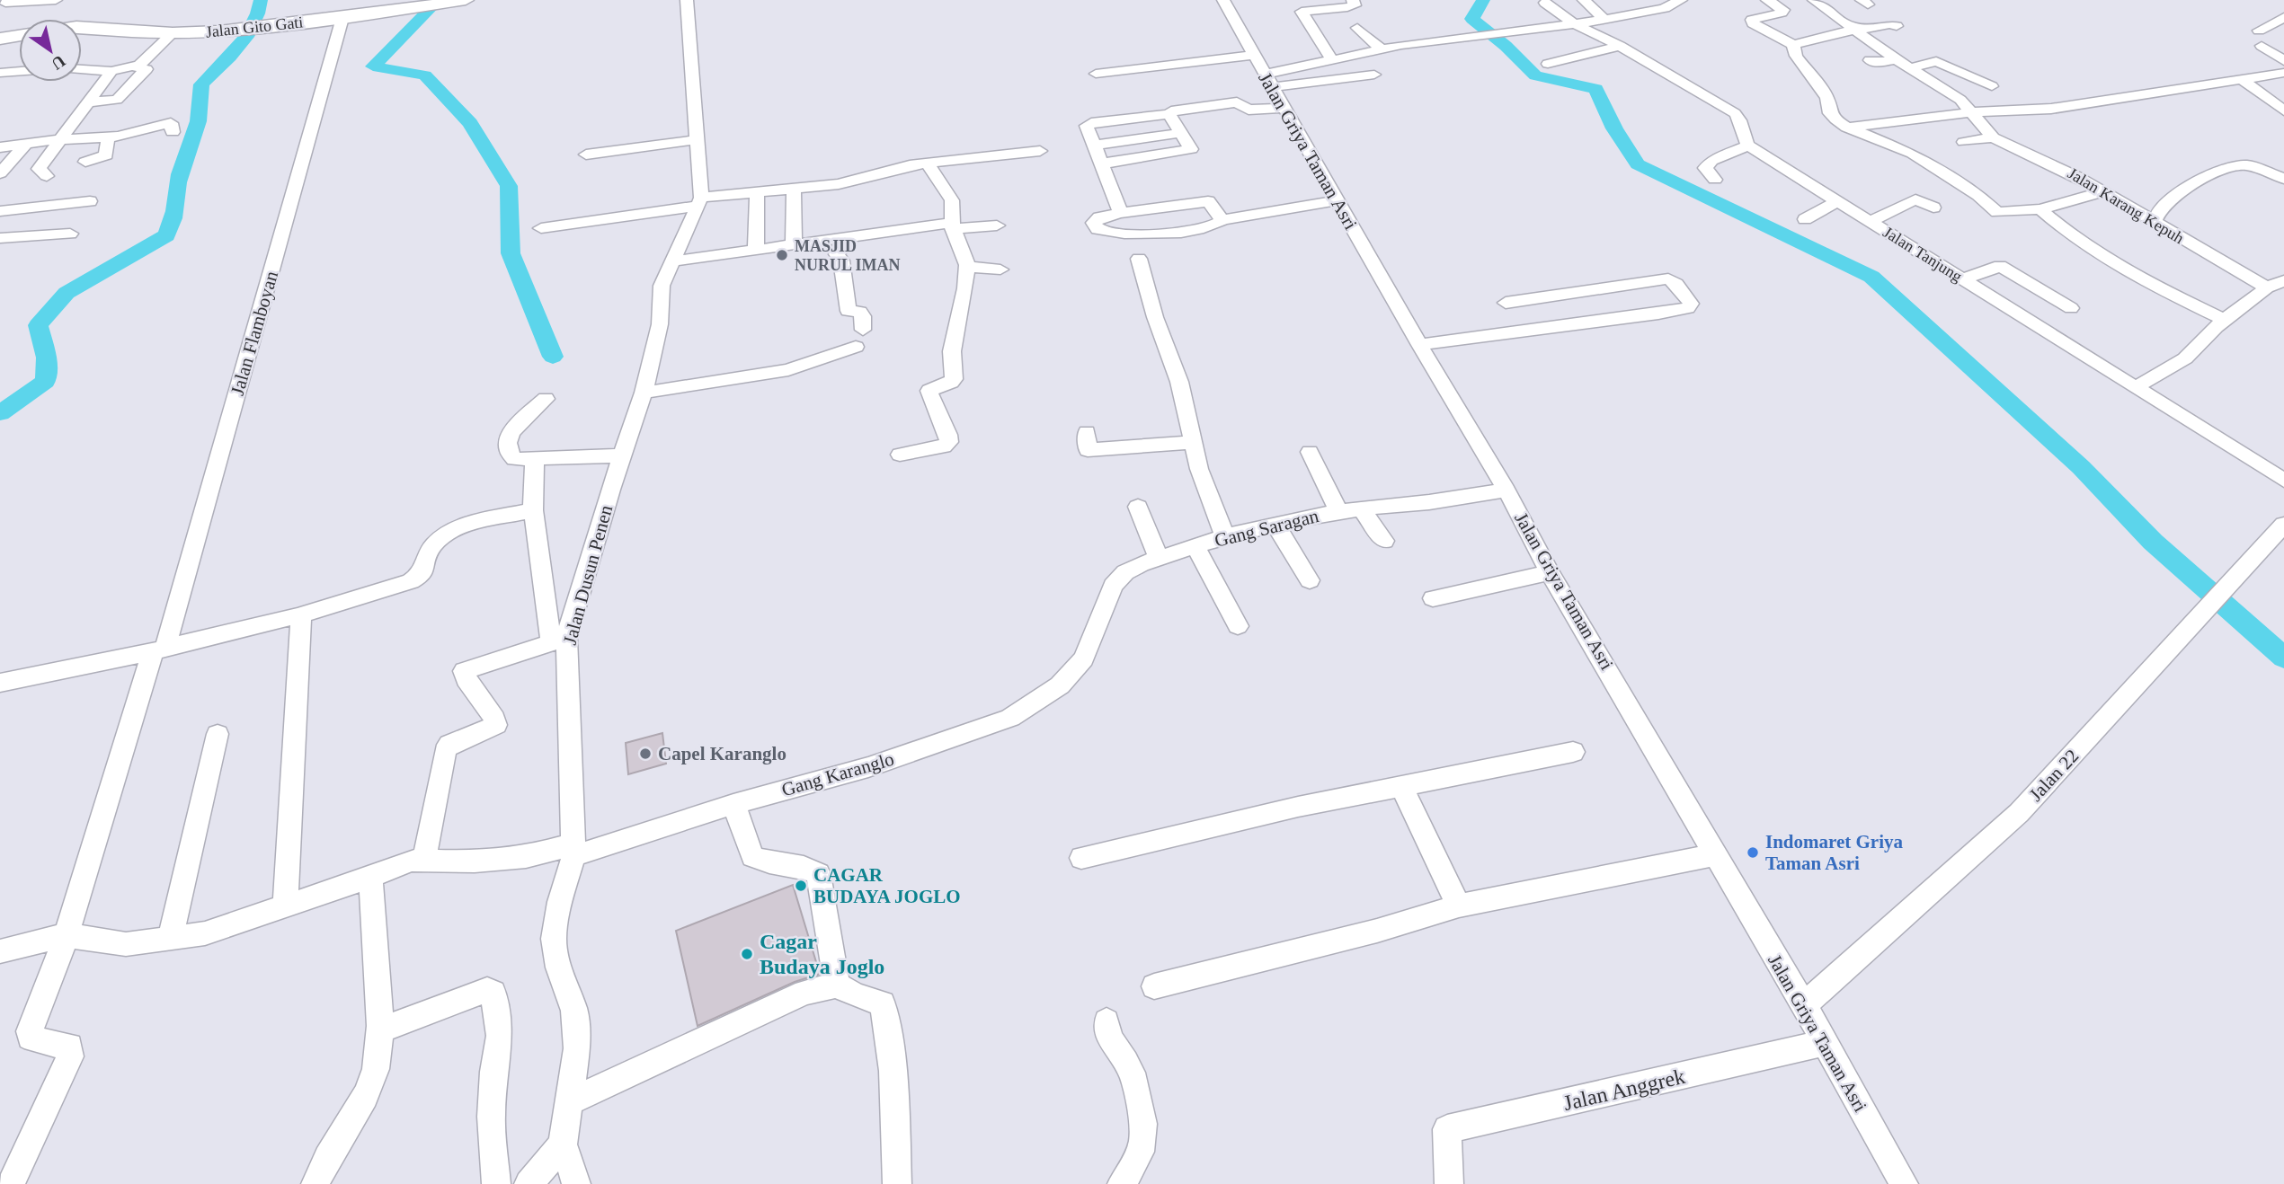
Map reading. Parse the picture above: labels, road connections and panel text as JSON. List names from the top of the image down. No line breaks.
{"streets":{"main road":["Jalan Gito Gati"],"street":["Jalan Griya Taman Asri","Jalan Karang Kepuh","Jalan Tanjung","Jalan Flamboyan","Gang Saragan","Jalan Dusun Penen","Gang Karanglo","Jalan 22","Jalan Anggrek"]},"crossings":[["Jalan Gito Gati","Jalan Flamboyan"],["Jalan Griya Taman Asri","Gang Saragan"],["Jalan Griya Taman Asri","Jalan 22"],["Jalan Griya Taman Asri","Jalan Anggrek"],["Jalan Flamboyan","Gang Karanglo"],["Gang Saragan","Gang Karanglo"],["Jalan Dusun Penen","Gang Karanglo"]],"places":["MASJID NURUL IMAN","Capel Karanglo","Indomaret Griya Taman Asri","CAGAR BUDAYA JOGLO","Cagar Budaya Joglo"],"north":"bottom right"}
